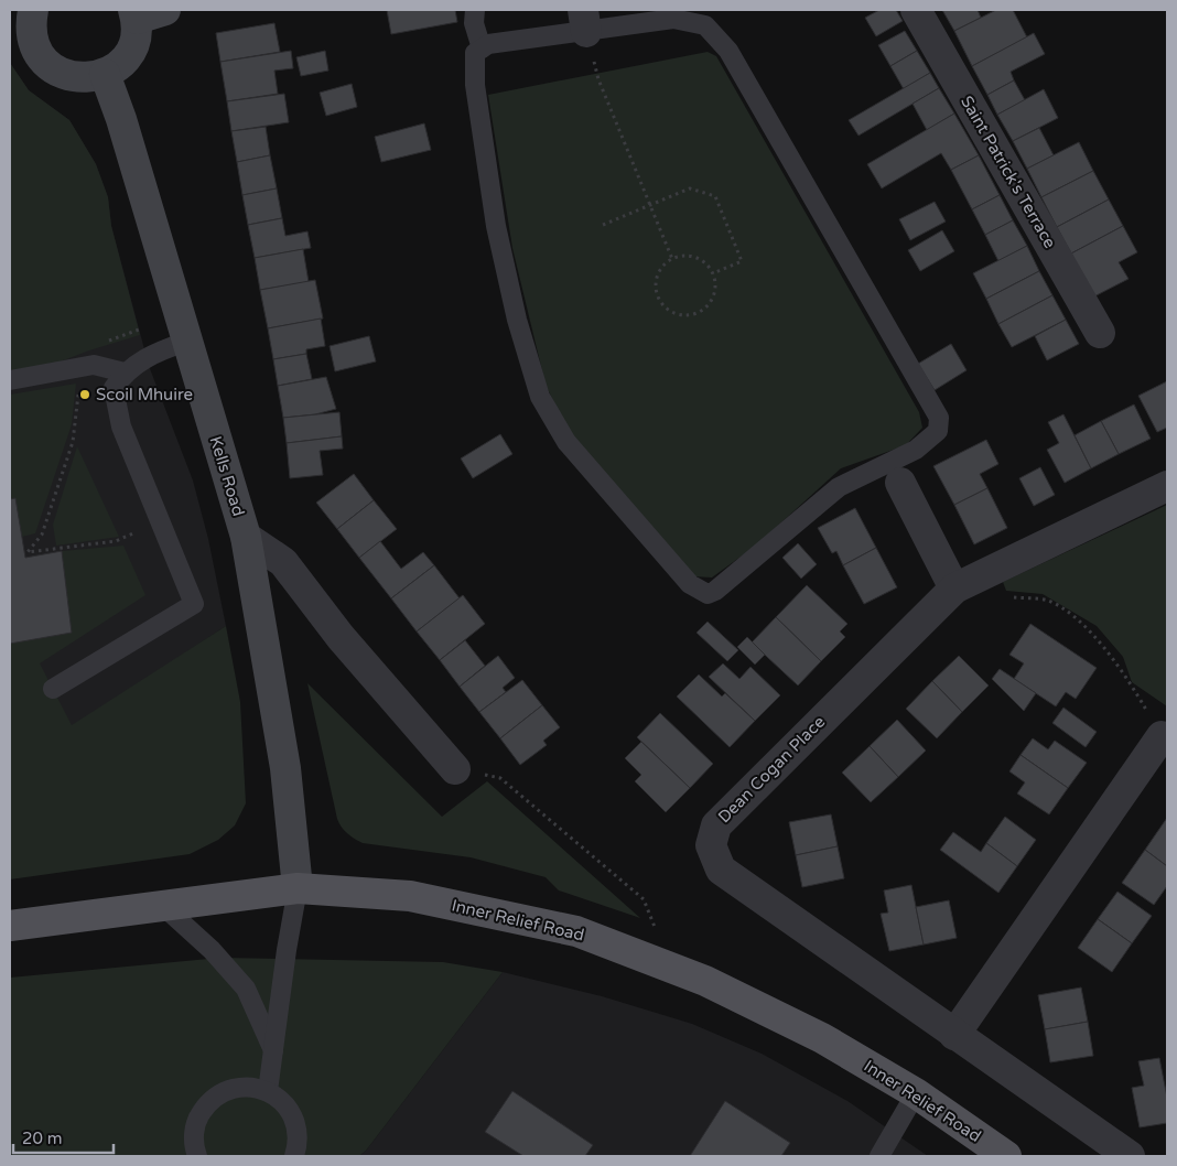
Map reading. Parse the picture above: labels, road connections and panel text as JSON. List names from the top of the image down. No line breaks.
{"streets":{"main road":["Kells Road","Inner Relief Road"],"street":["Saint Patrick's Terrace","Dean Cogan Place"]},"crossings":[["Kells Road","Inner Relief Road"]],"places":["Scoil Mhuire"],"scale_bar":"20 m"}
